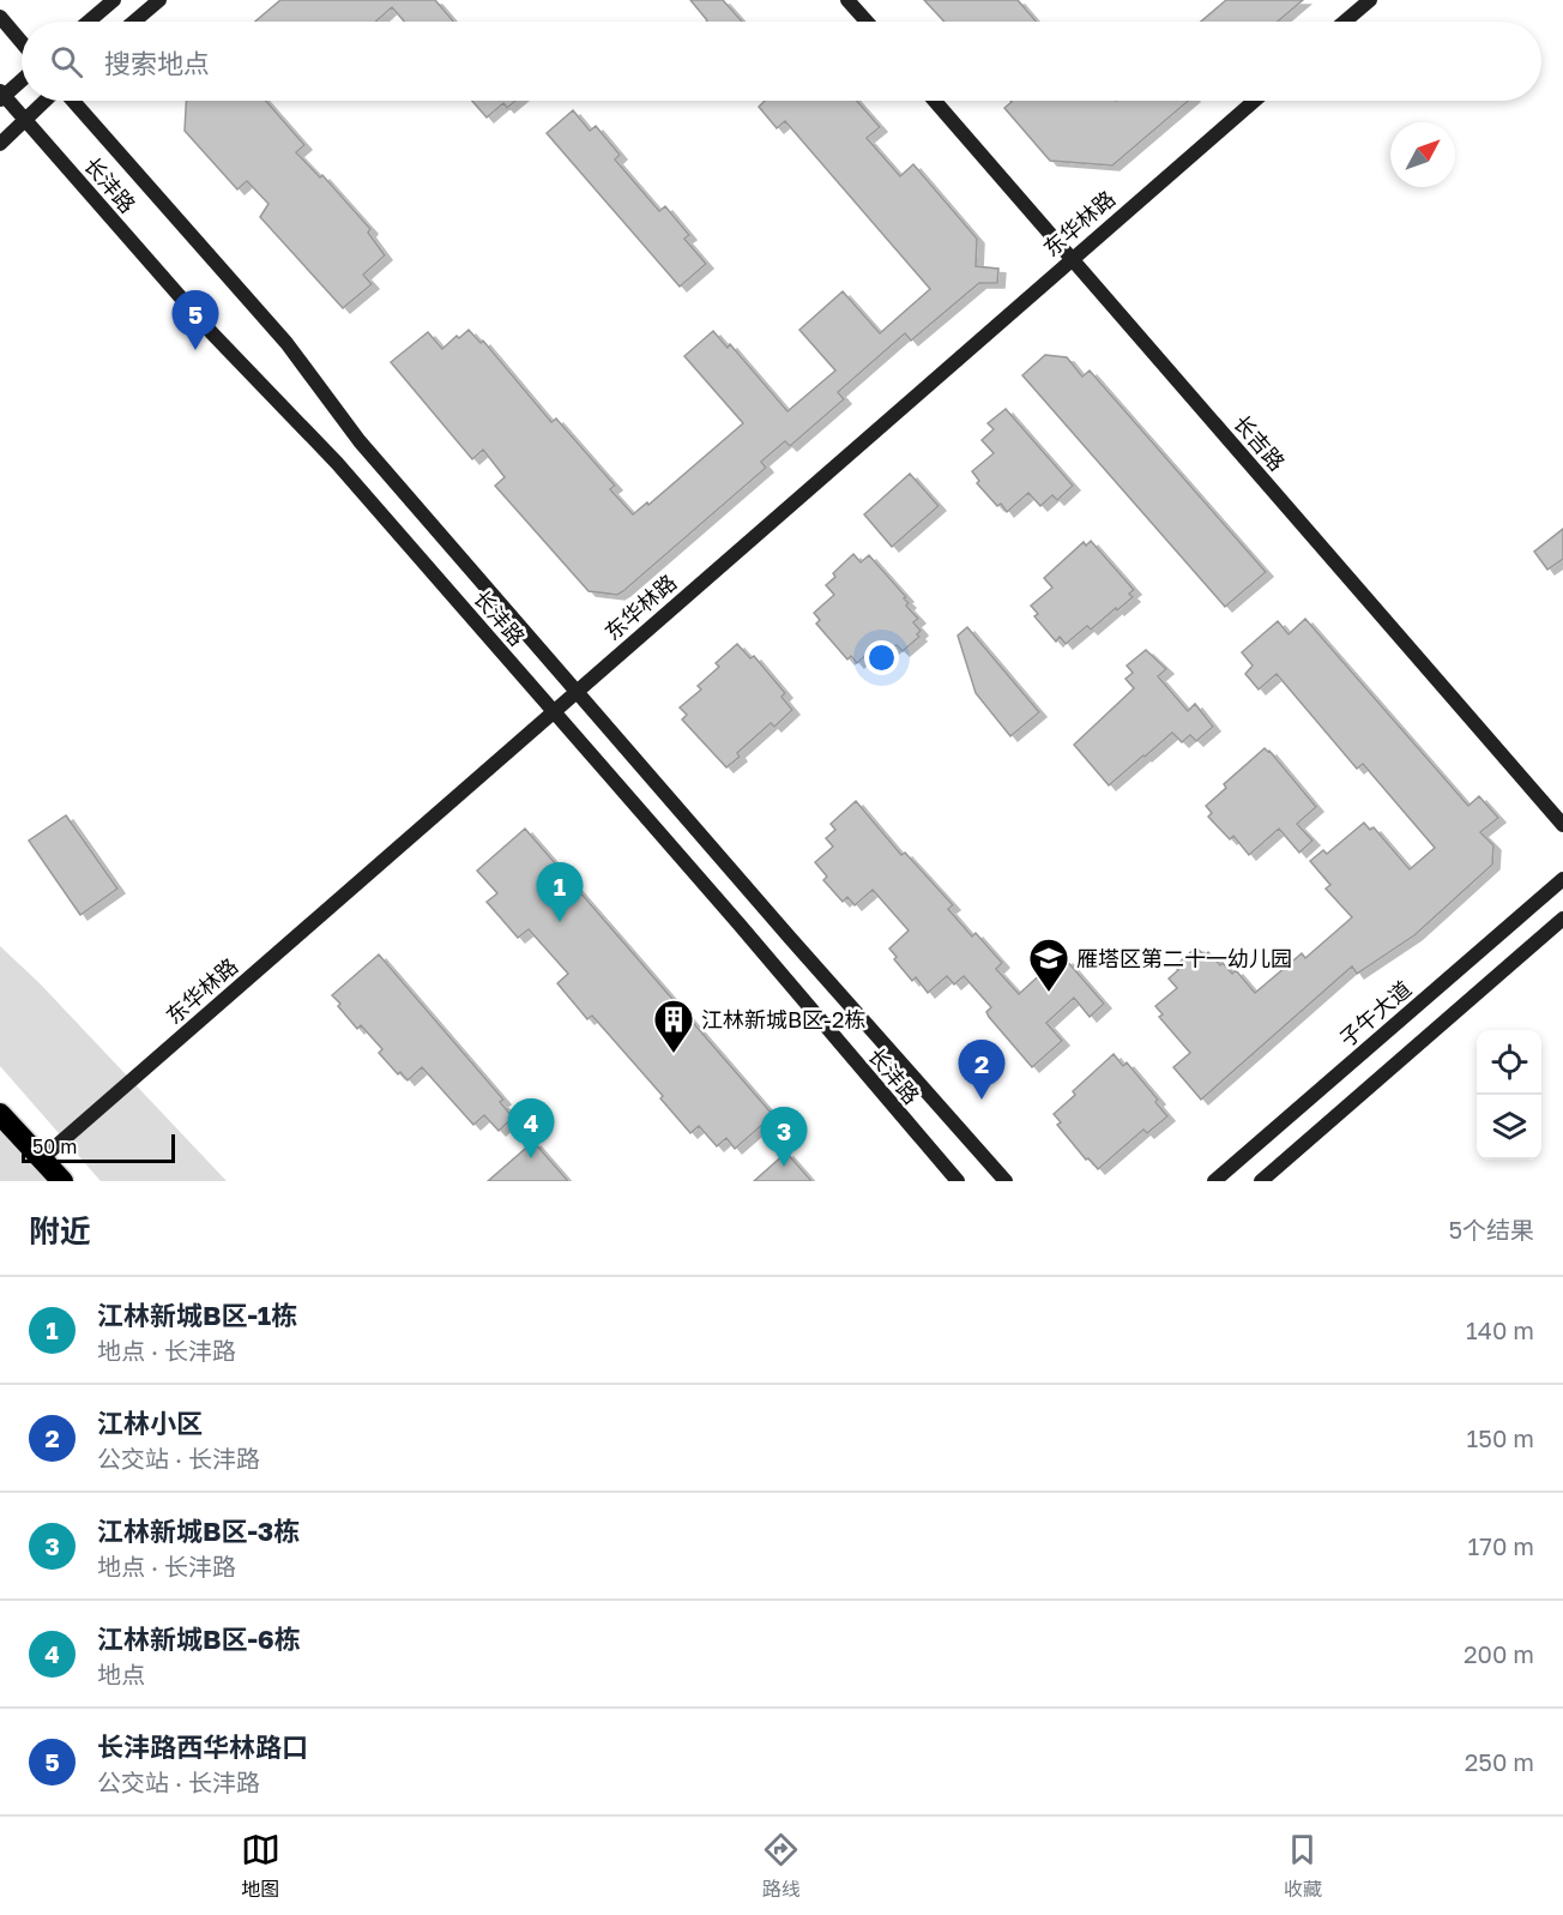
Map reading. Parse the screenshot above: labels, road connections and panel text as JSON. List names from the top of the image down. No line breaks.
{"streets":{"street":["长沣路","东华林路","长吉路","子午大道"]},"crossings":[["长沣路","东华林路"],["东华林路","长吉路"]],"places":{"school or university":["雁塔区第二十一幼儿园"],"building":["江林新城B区-2栋"]},"scale_bar":"50 m","north":"top right","page":{"search":"搜索地点","pins":["5","1","2","4","3"],"scale":"50 m","heading":["附近","5个结果"],"list":[{"mark":"1","name":"江林新城B区-1栋","note":"地点 · 长沣路","value":"140 m"},{"mark":"2","name":"江林小区","note":"公交站 · 长沣路","value":"150 m"},{"mark":"3","name":"江林新城B区-3栋","note":"地点 · 长沣路","value":"170 m"},{"mark":"4","name":"江林新城B区-6栋","note":"地点","value":"200 m"},{"mark":"5","name":"长沣路西华林路口","note":"公交站 · 长沣路","value":"250 m"}],"nav":["地图","路线","收藏"]}}
